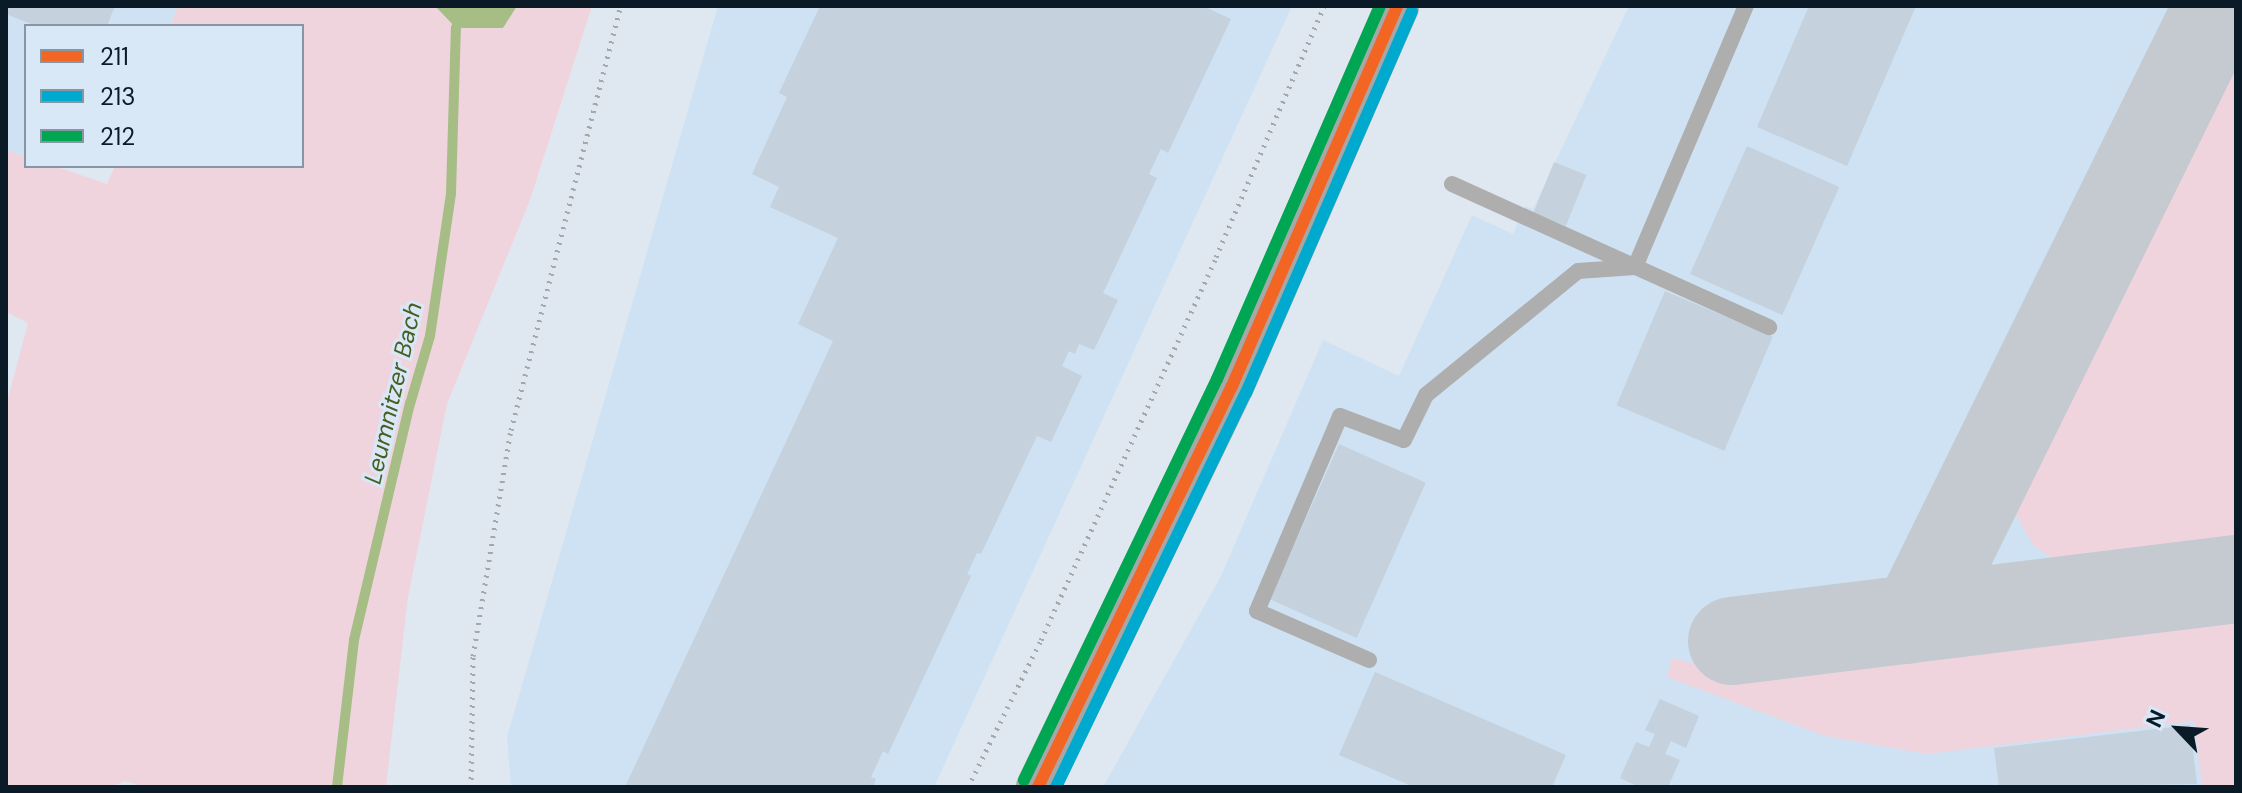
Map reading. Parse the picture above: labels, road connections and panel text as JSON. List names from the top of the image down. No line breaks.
{"water":["Leumnitzer Bach"],"lines":["transit line 211","transit line 212","transit line 213"],"legend":["211","213","212"],"north":"top left"}
